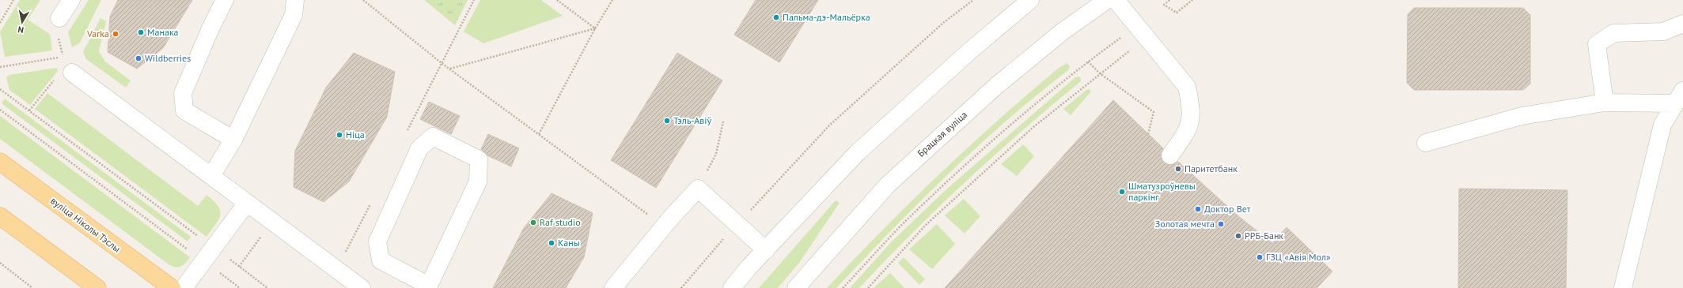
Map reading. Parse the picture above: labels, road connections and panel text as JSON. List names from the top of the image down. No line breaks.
{"streets":{"main road":["вуліца Ніколы Тэслы"],"street":["Брацкая вуліца"]},"places":["Пальма-дэ-Мальёрка","Манака","Varka","Wildberries","Тэль-Авіў","Ніца","Паритетбанк","Шматузроўневы паркінг","Доктор Вет","Raf studio","Золотая мечта","РРБ-Банк","Каны","ГЗЦ «Авія Мол»"],"north":"bottom"}
